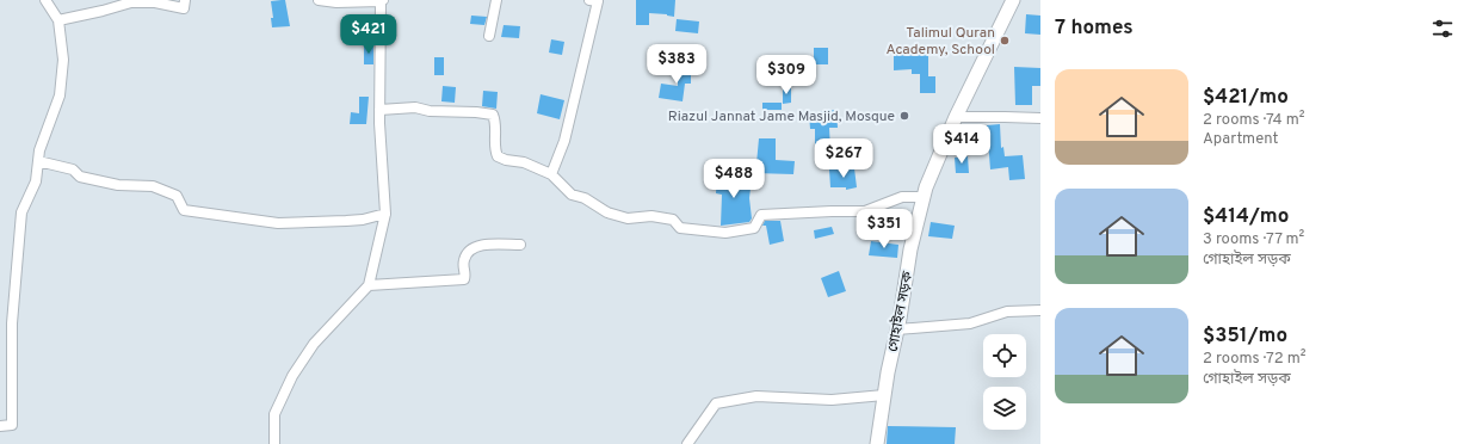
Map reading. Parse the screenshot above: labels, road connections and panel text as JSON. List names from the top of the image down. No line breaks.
{"streets":{"main road":["গোহাইল সড়ক"]},"places":["Talimul Quran Academy, School","Riazul Jannat Jame Masjid, Mosque"],"page":{"heading":"7 homes","price":["$421","$383","$309","$414","$267","$488","$351"],"list":[{"name":"$421/mo","note":"2 rooms · 74 m² · Apartment"},{"name":"$414/mo","note":"3 rooms · 77 m² · গোহাইল সড়ক"},{"name":"$351/mo","note":"2 rooms · 72 m² · গোহাইল সড়ক"}]}}
